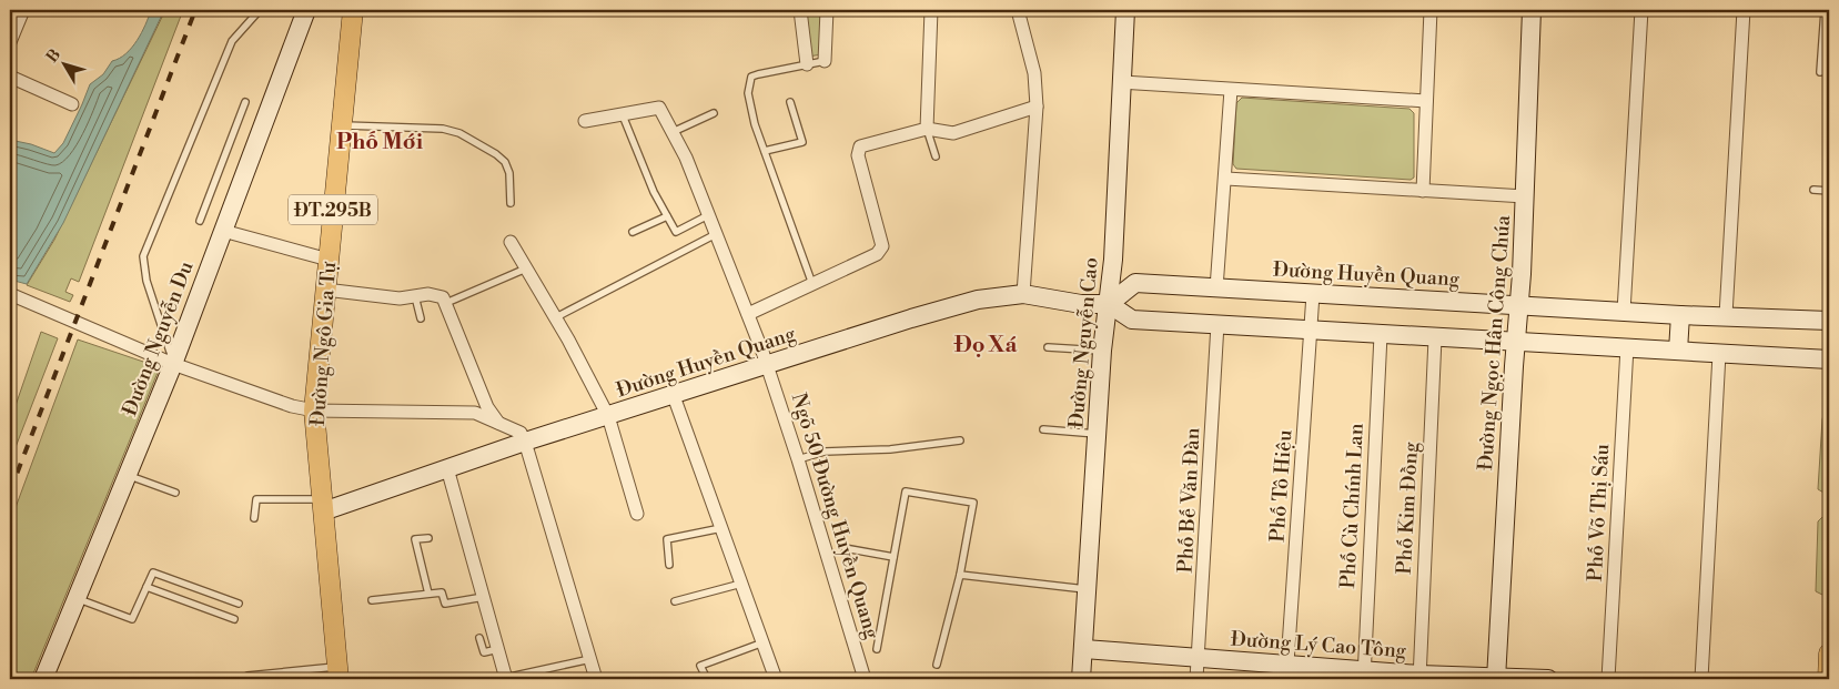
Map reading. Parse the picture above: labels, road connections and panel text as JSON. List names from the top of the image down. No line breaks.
{"streets":{"main road":["ĐT.295B","Đường Ngô Gia Tự"],"street":["Đường Huyền Quang","Đường Nguyễn Du","Đường Nguyễn Cao","Đường Ngọc Hân Công Chúa","Phố Tô Hiệu","Phố Bế Văn Đàn","Phố Cù Chính Lan","Phố Kim Đồng","Phố Võ Thị Sáu","Ngõ 50 Đường Huyền Quang","Đường Lý Cao Tông"]},"crossings":[["Đường Huyền Quang","Đường Nguyễn Cao"],["Đường Huyền Quang","Đường Ngọc Hân Công Chúa"],["Đường Huyền Quang","Đường Ngô Gia Tự"],["Đường Huyền Quang","Phố Tô Hiệu"],["Đường Huyền Quang","Ngõ 50 Đường Huyền Quang"],["Đường Nguyễn Cao","Đường Lý Cao Tông"],["Đường Ngọc Hân Công Chúa","Đường Lý Cao Tông"],["Phố Tô Hiệu","Đường Lý Cao Tông"],["Phố Bế Văn Đàn","Đường Lý Cao Tông"],["Phố Cù Chính Lan","Đường Lý Cao Tông"],["Phố Kim Đồng","Đường Lý Cao Tông"]],"districts":["Phố Mới","Đọ Xá"],"north":"top left"}
